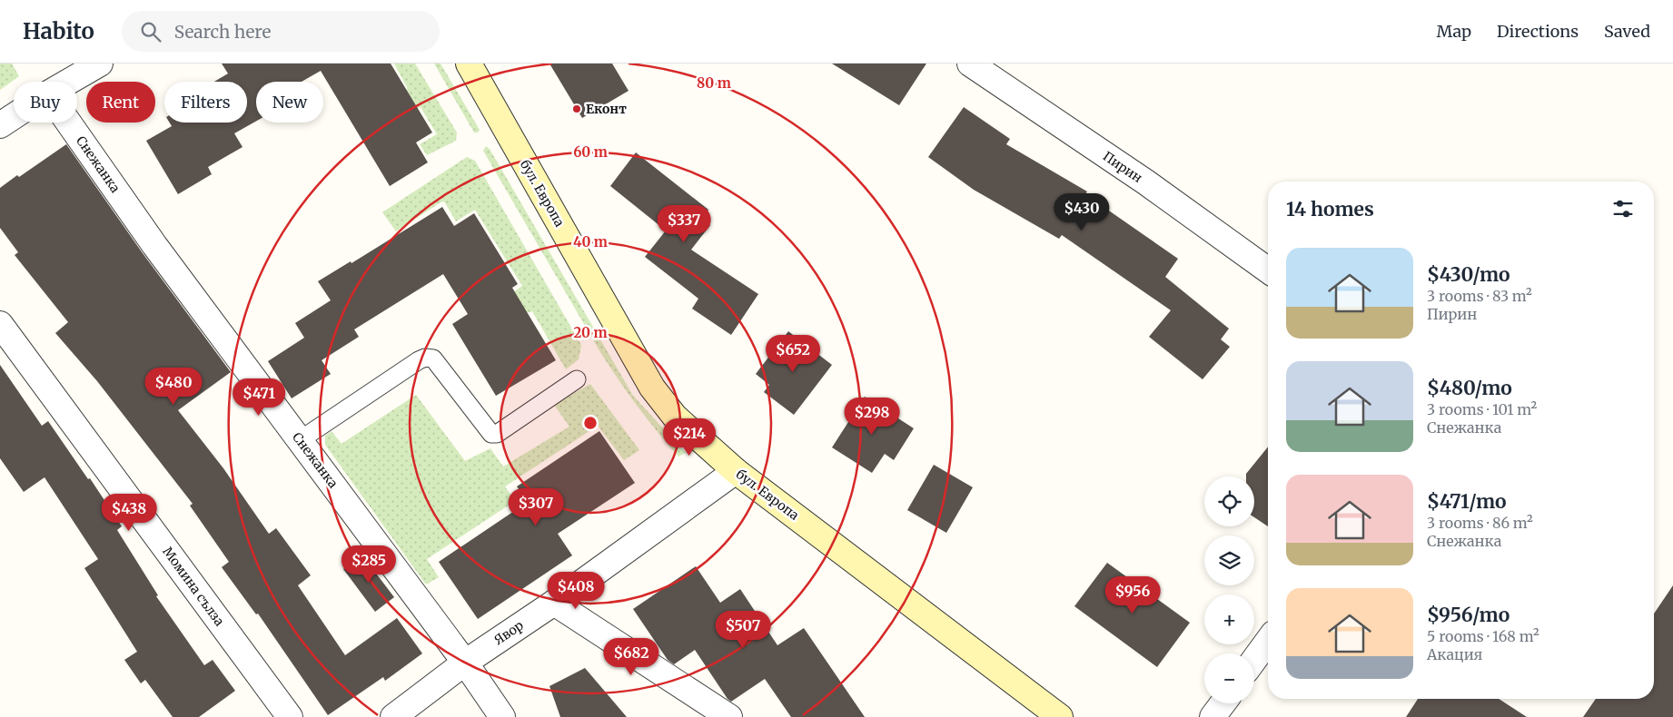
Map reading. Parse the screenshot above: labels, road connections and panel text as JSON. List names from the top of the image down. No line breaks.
{"streets":{"street":["Снежанка","Пирин","бул. Европа","Момина сълза","Явор"]},"crossings":[["Снежанка","Явор"],["бул. Европа","Явор"]],"places":["Еконт"],"page":{"header":"Habito","search":"Search here","nav":["Map","Directions","Saved"],"chip":["Buy","Rent","Filters","New"],"heading":"14 homes","price":["$430","$337","$652","$480","$471","$298","$214","$307","$438","$285","$408","$956","$507","$682"],"list":[{"name":"$430/mo","note":"3 rooms · 83 m² · Пирин"},{"name":"$480/mo","note":"3 rooms · 101 m² · Снежанка"},{"name":"$471/mo","note":"3 rooms · 86 m² · Снежанка"},{"name":"$956/mo","note":"5 rooms · 168 m² · Акация"}],"map_buttons":["+","−"]},"rings":["80 m","60 m","40 m","20 m"]}
